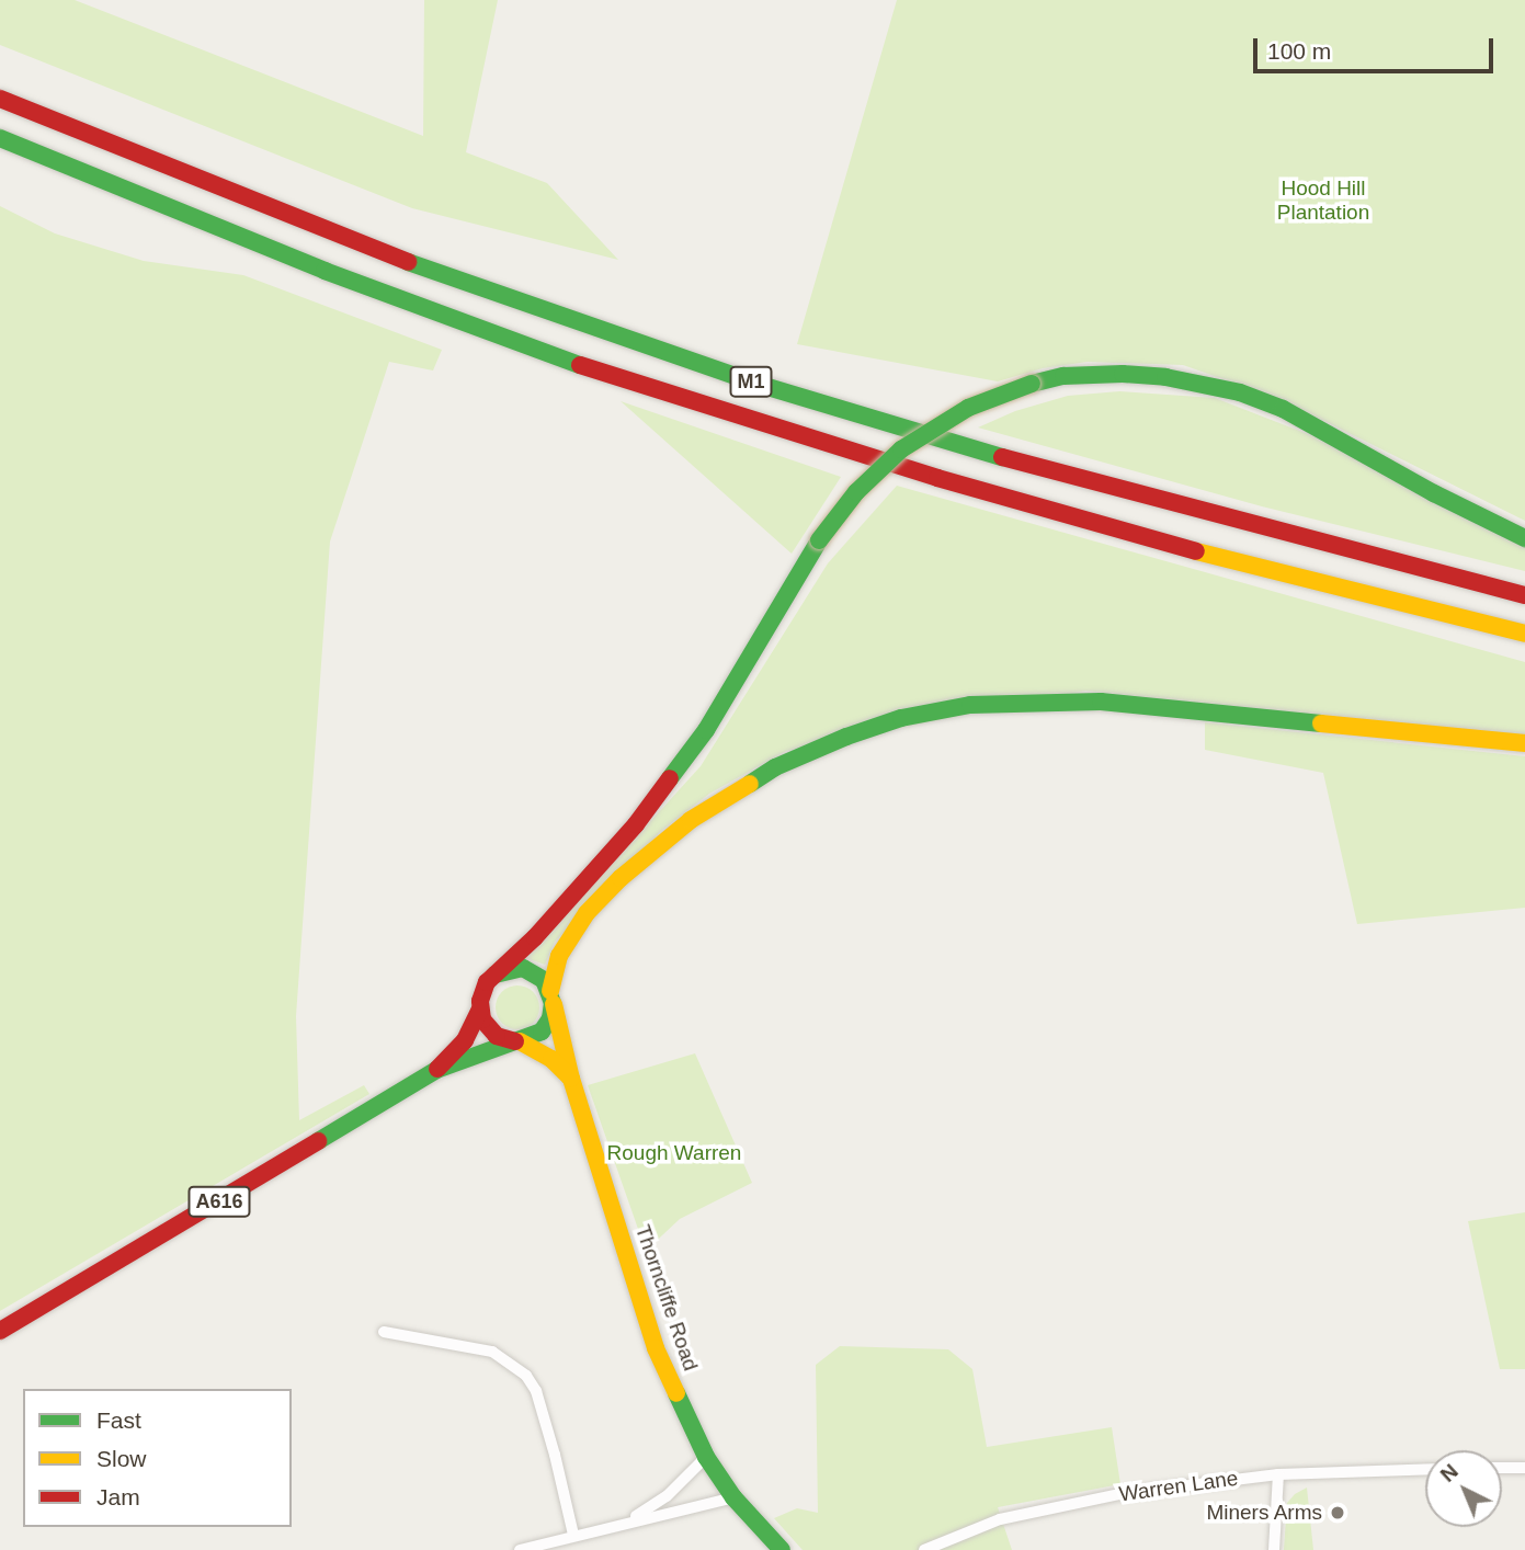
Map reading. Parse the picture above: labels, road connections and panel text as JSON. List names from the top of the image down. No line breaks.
{"streets":{"main road":["M1","A616","Thorncliffe Road"],"street":["Warren Lane"]},"crossings":[["A616","Thorncliffe Road"]],"parks":["Hood Hill Plantation","Rough Warren"],"places":["Miners Arms"],"legend":["Fast","Slow","Jam"],"scale_bar":"100 m","north":"top left"}
